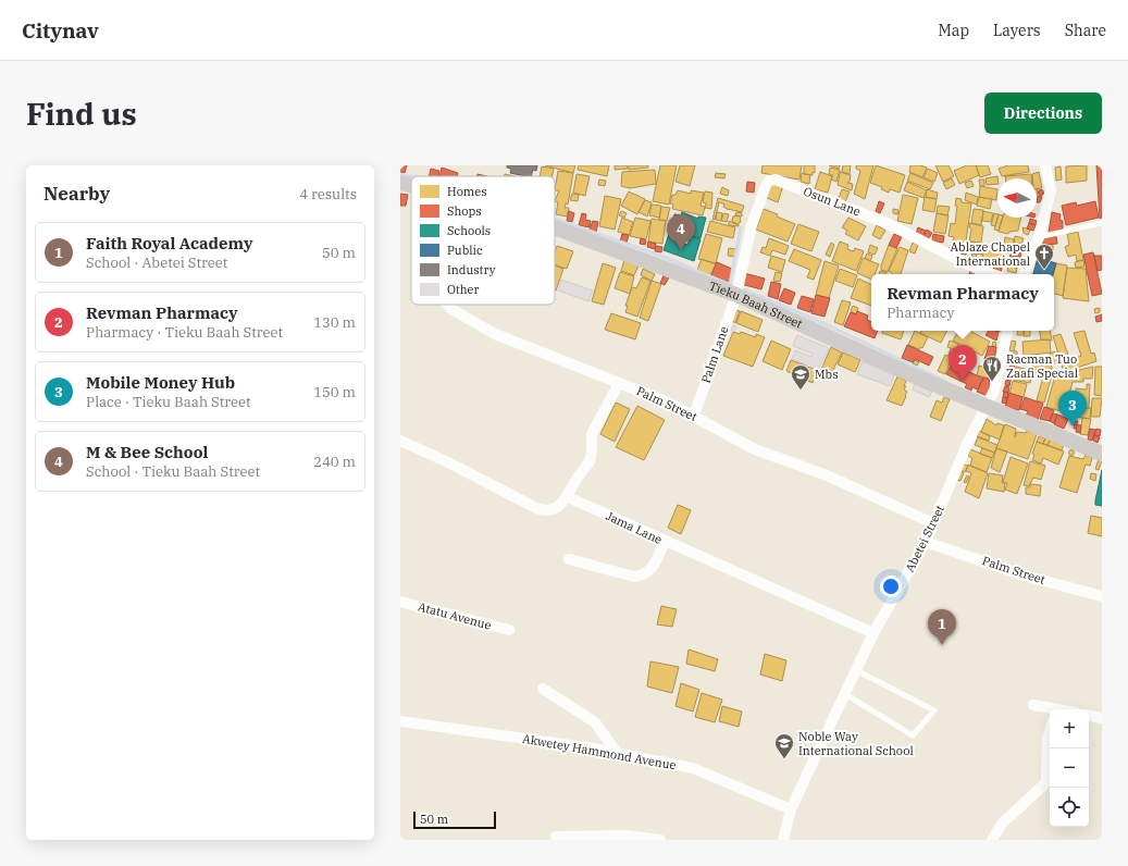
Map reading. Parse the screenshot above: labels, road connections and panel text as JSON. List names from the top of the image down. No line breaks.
{"streets":{"street":["Osun Lane","Tieku Baah Street","Palm Lane","Palm Street","Jama Lane","Abetei Street","Atatu Avenue","Akwetey Hammond Avenue"]},"crossings":[["Osun Lane","Tieku Baah Street"],["Osun Lane","Palm Lane"],["Tieku Baah Street","Palm Lane"],["Tieku Baah Street","Abetei Street"],["Palm Lane","Palm Street"],["Palm Street","Abetei Street"],["Jama Lane","Abetei Street"],["Abetei Street","Akwetey Hammond Avenue"]],"places":{"church":["Ablaze Chapel International"],"restaurant":["Racman Tuo Zaafi Special"],"school or university":["Mbs","Noble Way International School"]},"legend":["Homes","Shops","Schools","Public","Industry","Other"],"scale_bar":"50 m","north":"left","page":{"header":"Citynav","nav":["Map","Layers","Share"],"buttons":"Directions","title":"Find us","heading":["Nearby","4 results"],"pins":["4","2","3","1"],"list":[{"mark":"1","name":"Faith Royal Academy","note":"School · Abetei Street","value":"50 m"},{"mark":"2","name":"Revman Pharmacy","note":"Pharmacy · Tieku Baah Street","value":"130 m"},{"mark":"3","name":"Mobile Money Hub","note":"Place · Tieku Baah Street","value":"150 m"},{"mark":"4","name":"M & Bee School","note":"School · Tieku Baah Street","value":"240 m"}],"popup":["Revman Pharmacy","Pharmacy"],"map_buttons":["+","−"],"scale":"50 m"}}
